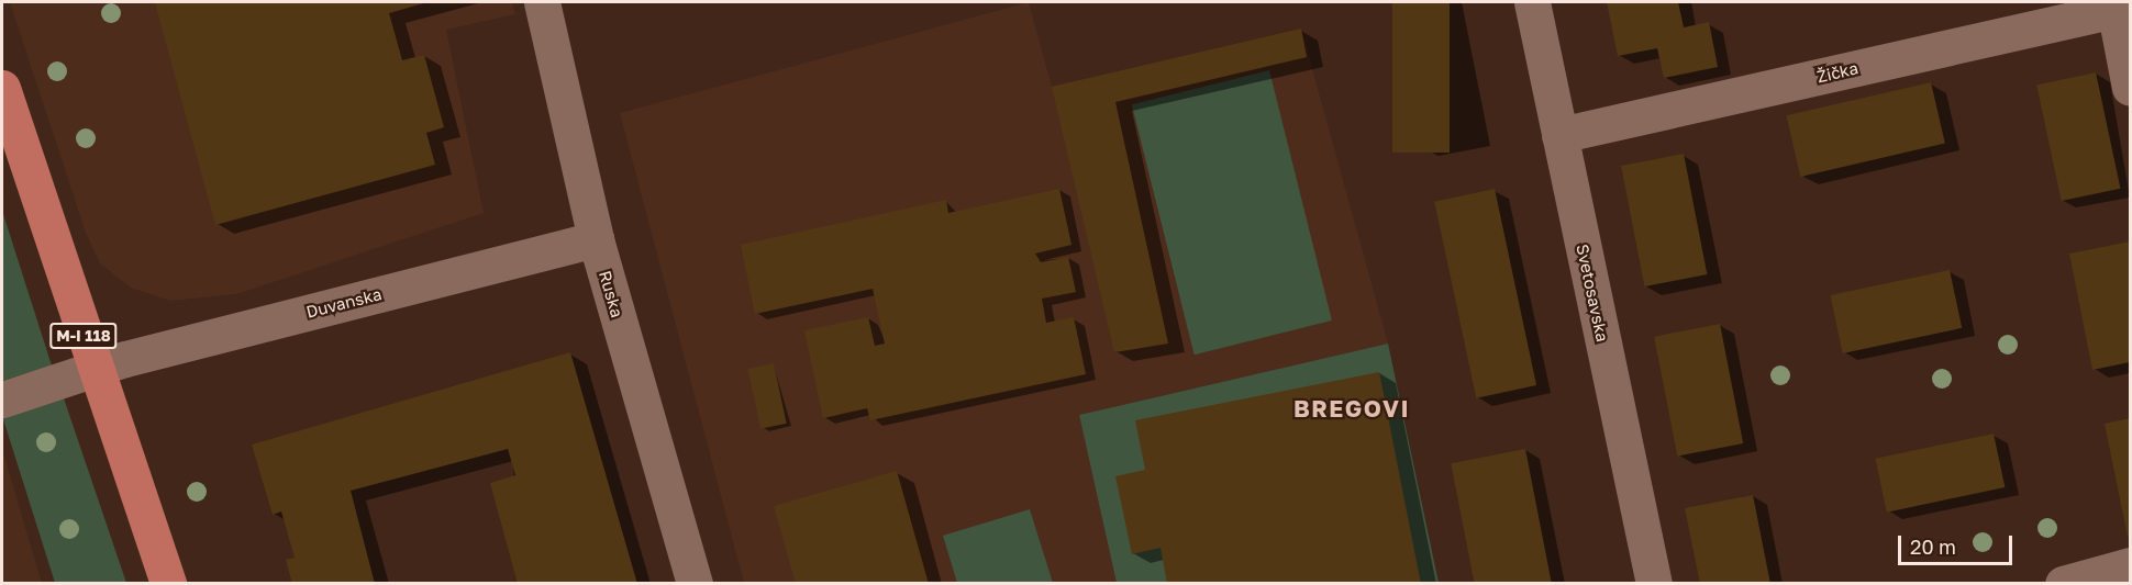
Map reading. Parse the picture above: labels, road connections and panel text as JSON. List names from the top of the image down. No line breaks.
{"streets":{"main road":["M-I 118"],"street":["Žička","Svetosavska","Ruska","Duvanska"]},"crossings":[["Žička","Svetosavska"],["Ruska","Duvanska"],["Duvanska","M-I 118"]],"districts":["BREGOVI"],"scale_bar":"20 m"}
